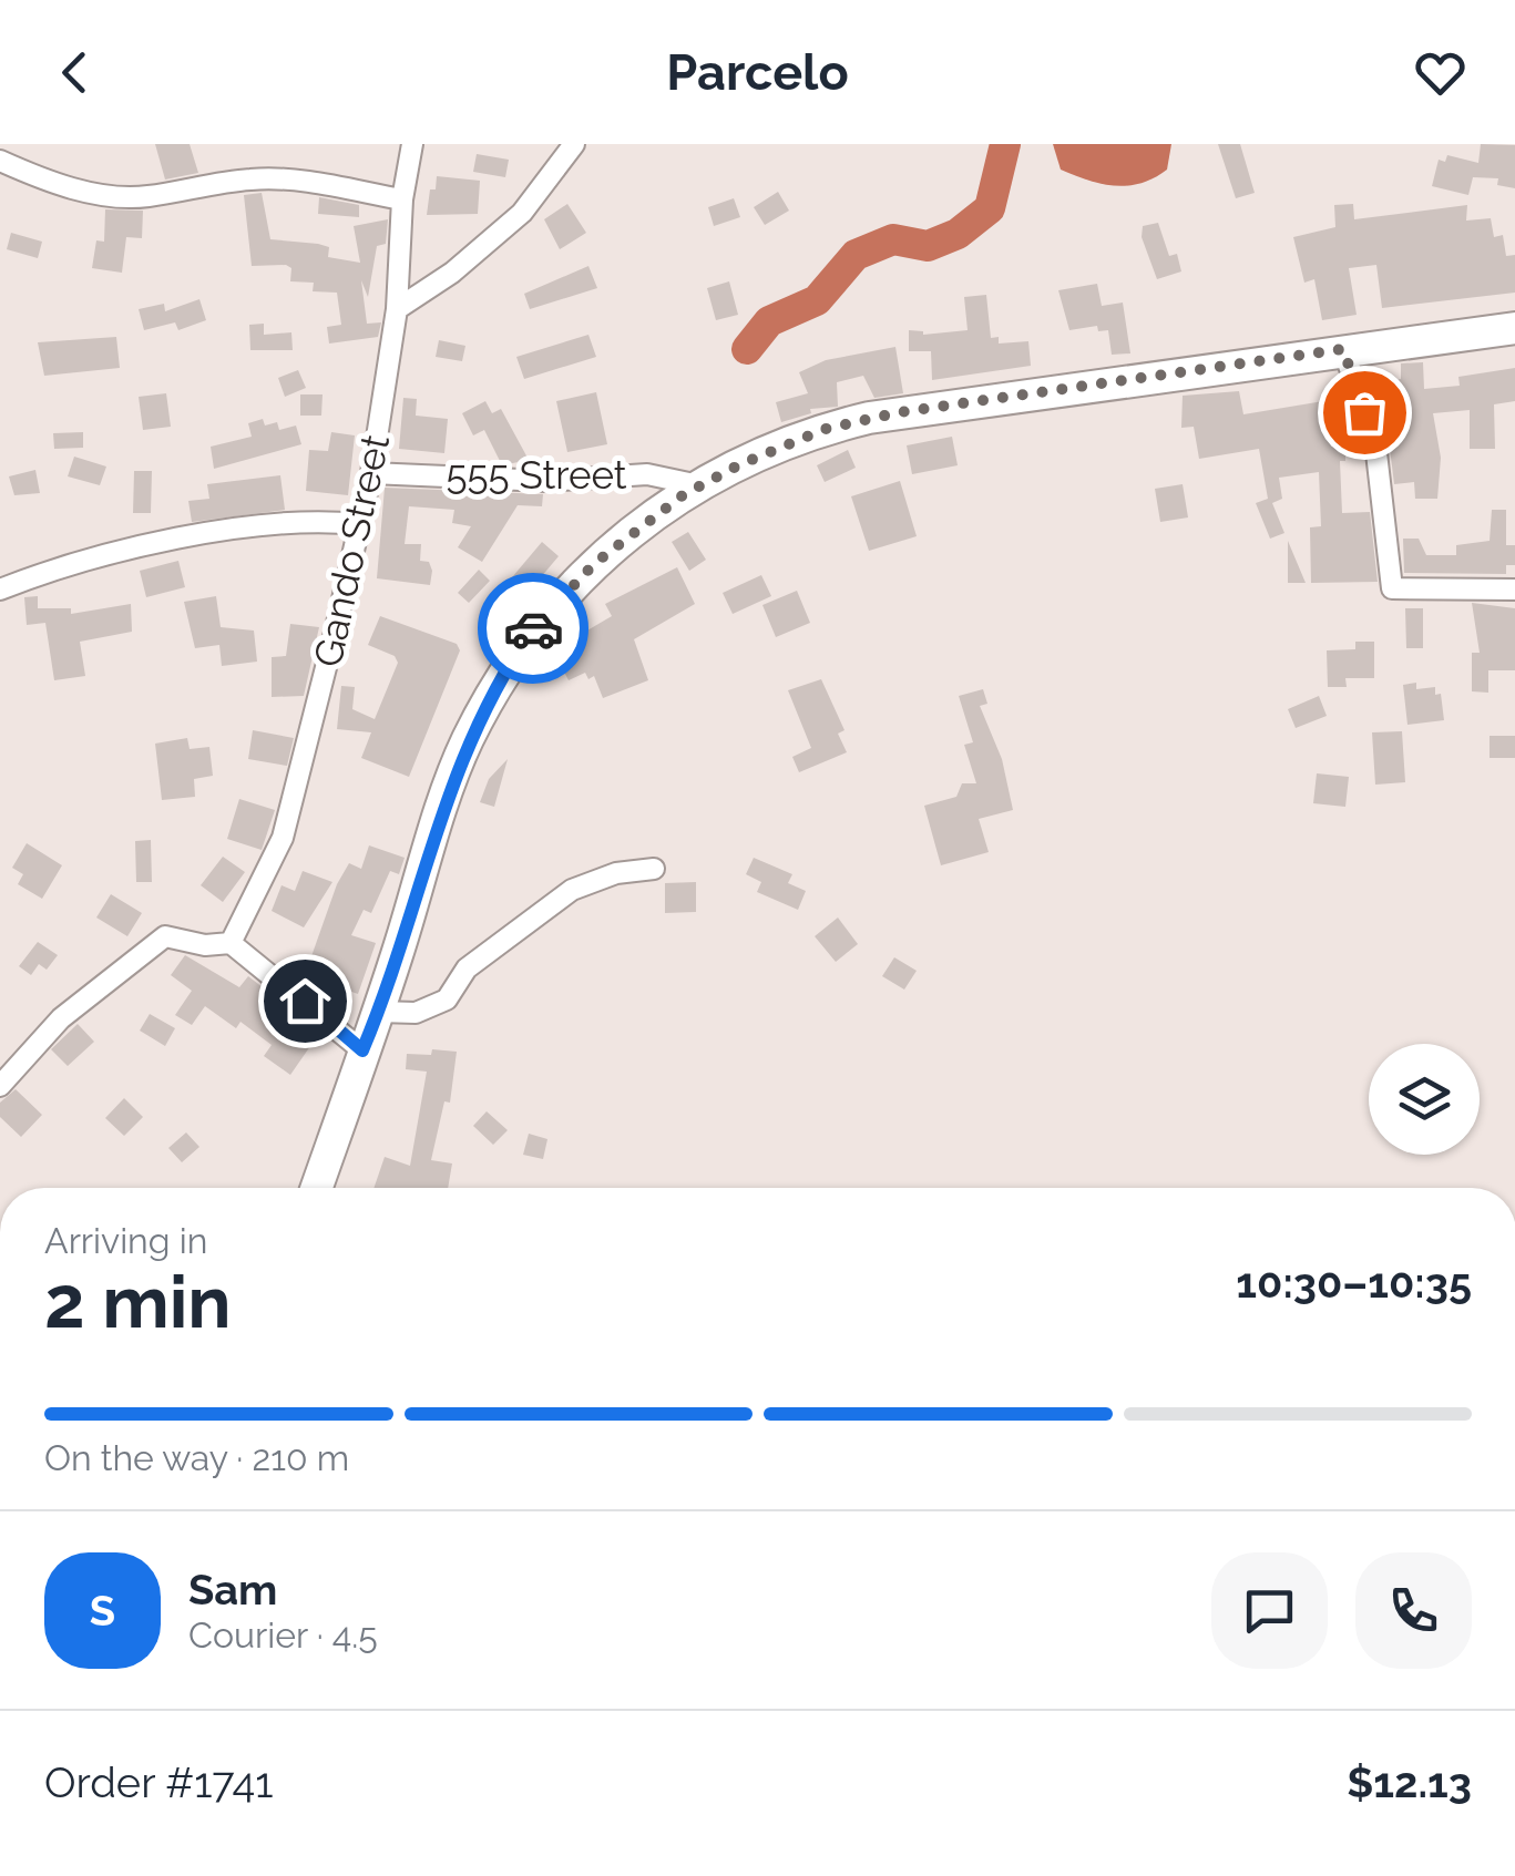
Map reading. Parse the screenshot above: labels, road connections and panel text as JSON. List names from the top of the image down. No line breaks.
{"streets":{"street":["555 Street","Gando Street"]},"crossings":[["555 Street","Gando Street"]],"page":{"header":"Parcelo","heading":["2 min","Arriving in","10:30–10:35"],"panel":["Sam","Courier · 4.5","Order #1741","$12.13"],"bar":"On the way · 210 m","round":"S"}}
